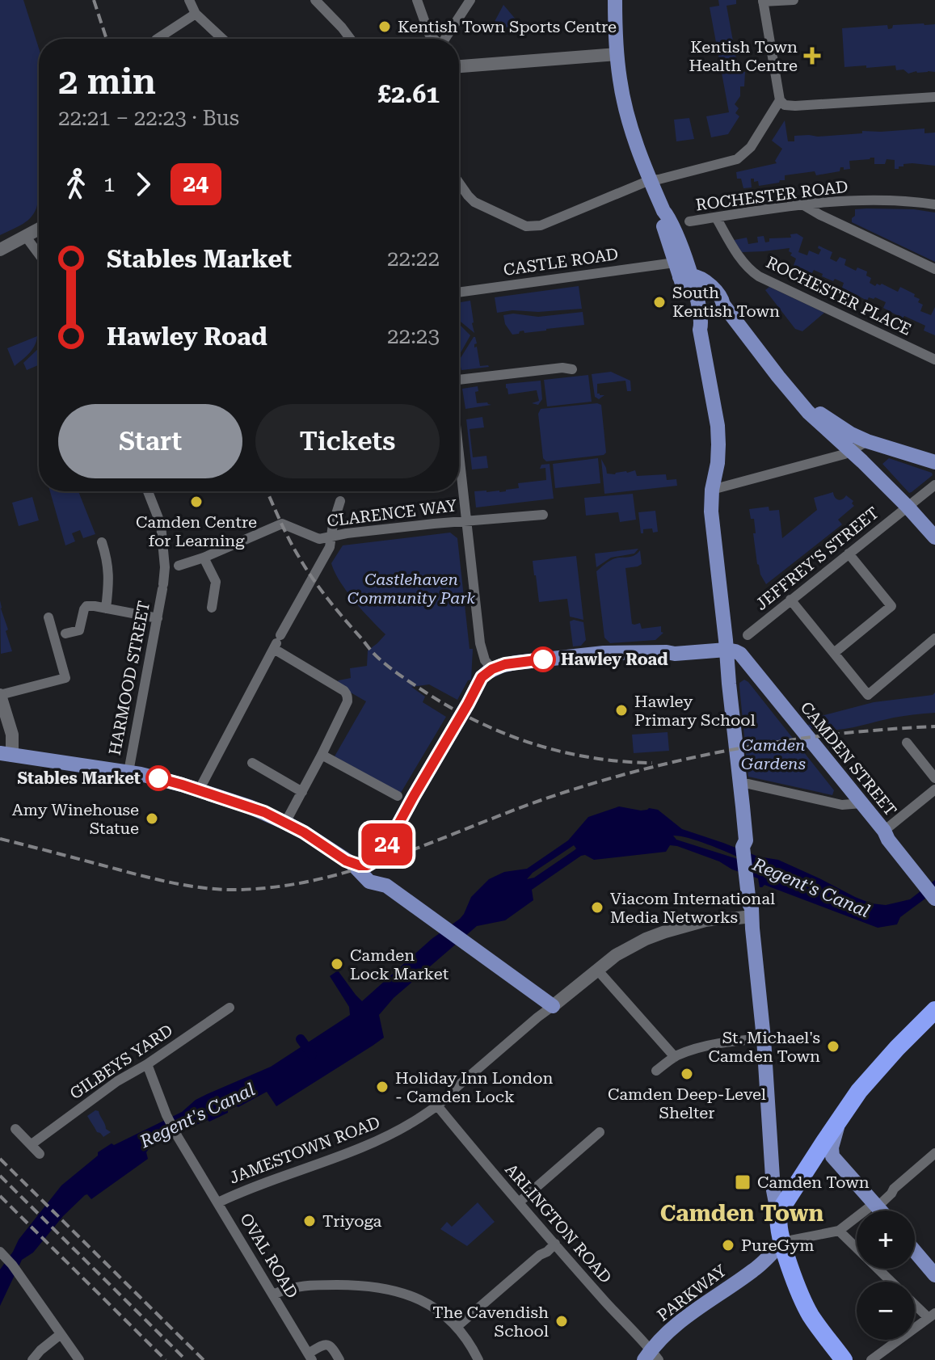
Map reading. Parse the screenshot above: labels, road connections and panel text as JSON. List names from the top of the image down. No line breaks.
{"streets":{"main road":["CAMDEN STREET","PARKWAY"],"street":["ROCHESTER ROAD","CASTLE ROAD","ROCHESTER PLACE","CLARENCE WAY","JEFFREY'S STREET","HARMOOD STREET","GILBEYS YARD","JAMESTOWN ROAD","ARLINGTON ROAD","OVAL ROAD"]},"crossings":[["ROCHESTER ROAD","ROCHESTER PLACE"],["GILBEYS YARD","OVAL ROAD"],["JAMESTOWN ROAD","ARLINGTON ROAD"],["JAMESTOWN ROAD","OVAL ROAD"],["ARLINGTON ROAD","PARKWAY"]],"districts":["Camden Town"],"water":["Regent's Canal"],"parks":["Castlehaven Community Park","Camden Gardens"],"places":{"other":["Kentish Town Sports Centre","South Kentish Town","Camden Centre for Learning","Hawley Road","Hawley Primary School","Stables Market","Amy Winehouse Statue","Viacom International Media Networks","Camden Lock Market","St. Michael's Camden Town","Camden Deep-Level Shelter","Holiday Inn London - Camden Lock","Triyoga","PureGym","The Cavendish School"],"health":["Kentish Town Health Centre"],"transit":["Camden Town"]},"lines":["bus line 24"],"page":{"on_map":"24","heading":["2 min","22:21 – 22:23 · Bus","£2.61"],"legs":["1","24"],"list":[{"name":"Stables Market","value":"22:22"},{"name":"Hawley Road","value":"22:23"}],"buttons":["Start","Tickets"],"map_buttons":["+","−"]}}
